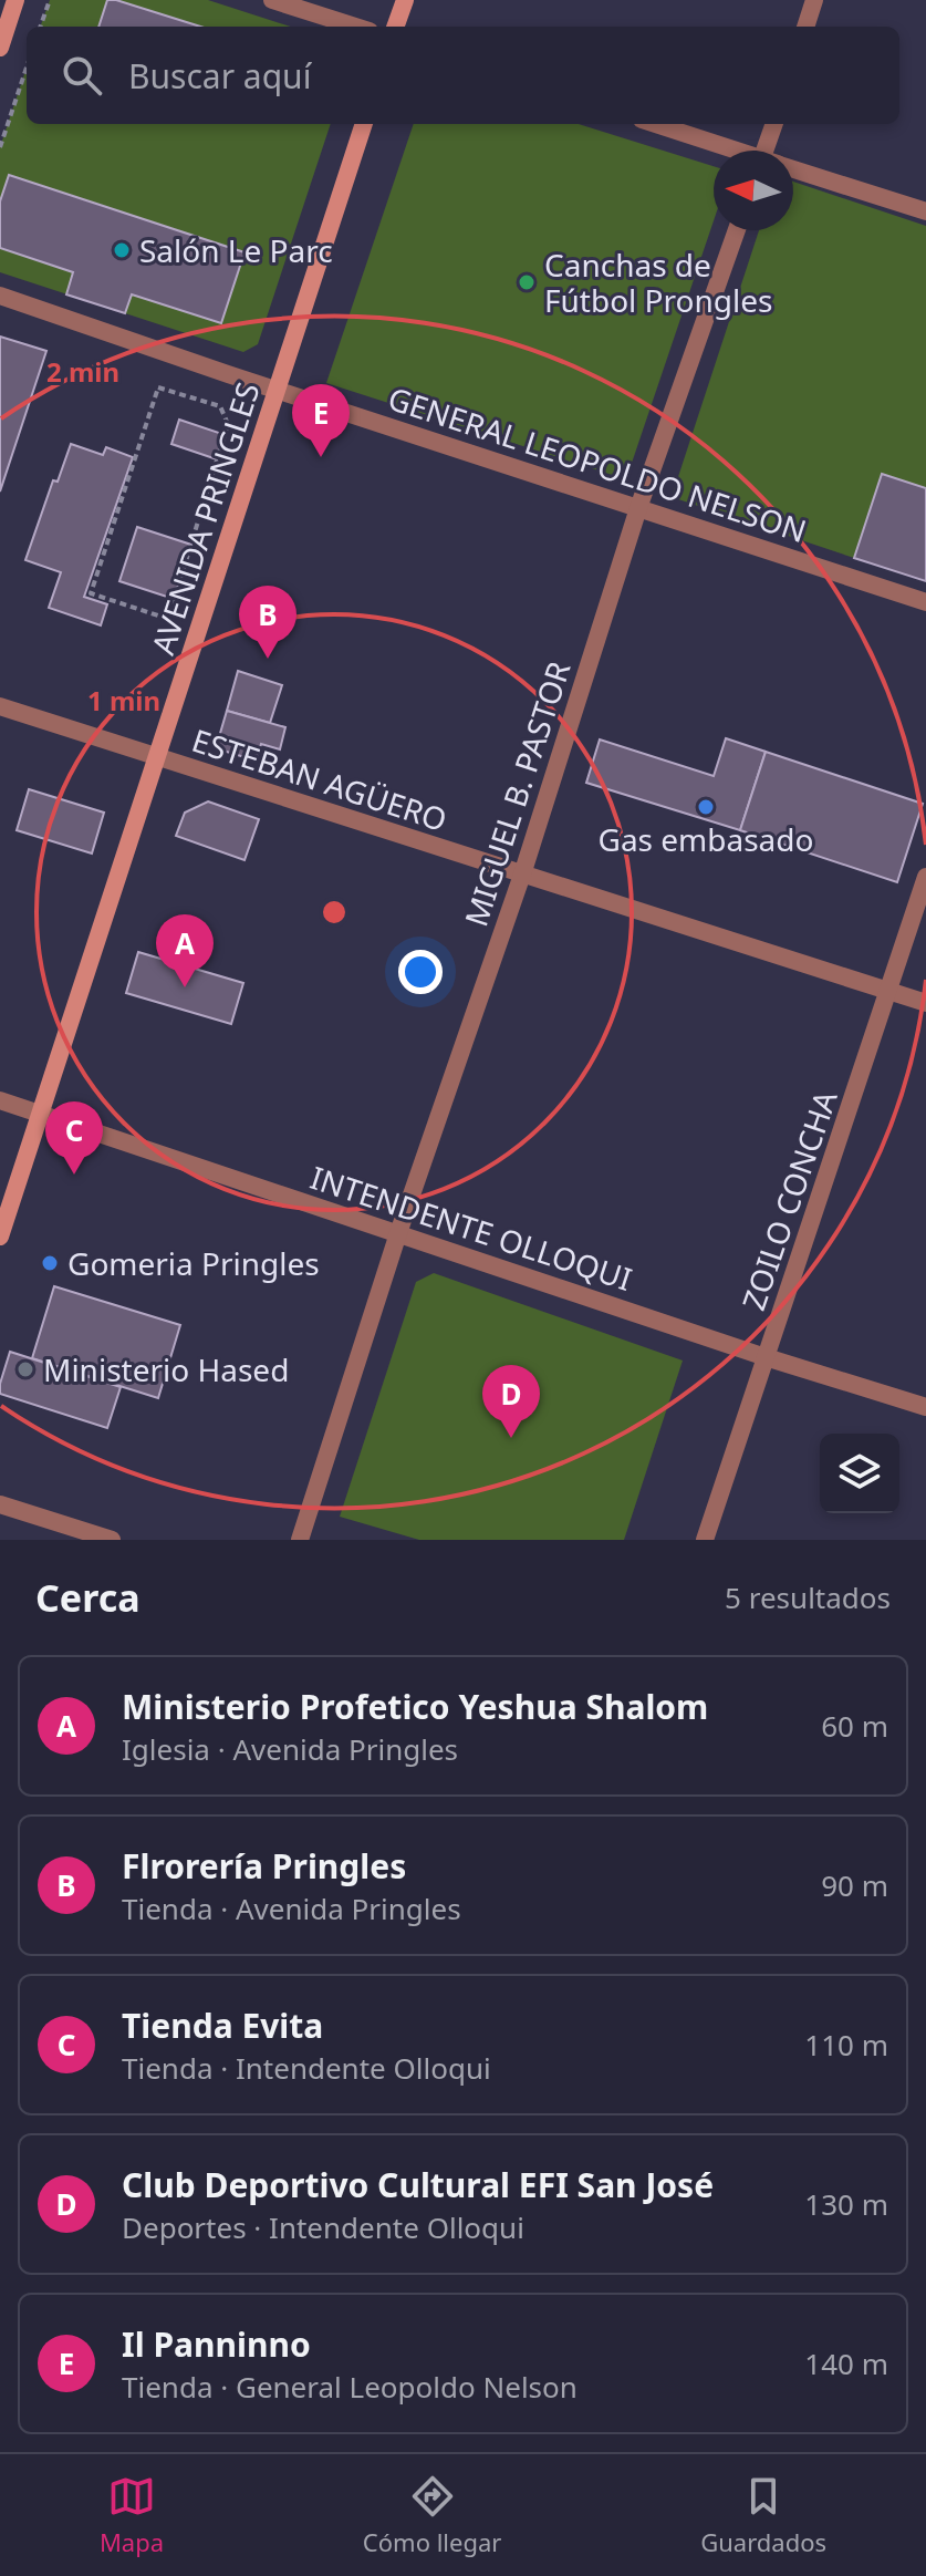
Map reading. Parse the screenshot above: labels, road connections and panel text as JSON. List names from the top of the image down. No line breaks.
{"streets":{"main road":["AVENIDA PRINGLES"],"street":["GENERAL LEOPOLDO NELSON","ESTEBAN AGÜERO","MIGUEL B. PASTOR","ZOILO CONCHA","INTENDENTE OLLOQUI"]},"crossings":[["GENERAL LEOPOLDO NELSON","AVENIDA PRINGLES"],["GENERAL LEOPOLDO NELSON","MIGUEL B. PASTOR"],["AVENIDA PRINGLES","ESTEBAN AGÜERO"],["AVENIDA PRINGLES","INTENDENTE OLLOQUI"],["ESTEBAN AGÜERO","MIGUEL B. PASTOR"],["ESTEBAN AGÜERO","ZOILO CONCHA"],["MIGUEL B. PASTOR","INTENDENTE OLLOQUI"],["ZOILO CONCHA","INTENDENTE OLLOQUI"]],"places":["Salón Le Parc","Canchas de Fútbol Prongles","Gas embasado","Gomeria Pringles","Ministerio Hased"],"north":"left","page":{"search":"Buscar aquí","pins":["E","B","A","C","D"],"heading":["Cerca","5 resultados"],"list":[{"mark":"A","name":"Ministerio Profetico Yeshua Shalom","note":"Iglesia · Avenida Pringles","value":"60 m"},{"mark":"B","name":"Flrorería Pringles","note":"Tienda · Avenida Pringles","value":"90 m"},{"mark":"C","name":"Tienda Evita","note":"Tienda · Intendente Olloqui","value":"110 m"},{"mark":"D","name":"Club Deportivo Cultural EFI San José","note":"Deportes · Intendente Olloqui","value":"130 m"},{"mark":"E","name":"Il Panninno","note":"Tienda · General Leopoldo Nelson","value":"140 m"}],"nav":["Mapa","Cómo llegar","Guardados"]},"rings":["2 min","1 min"]}
